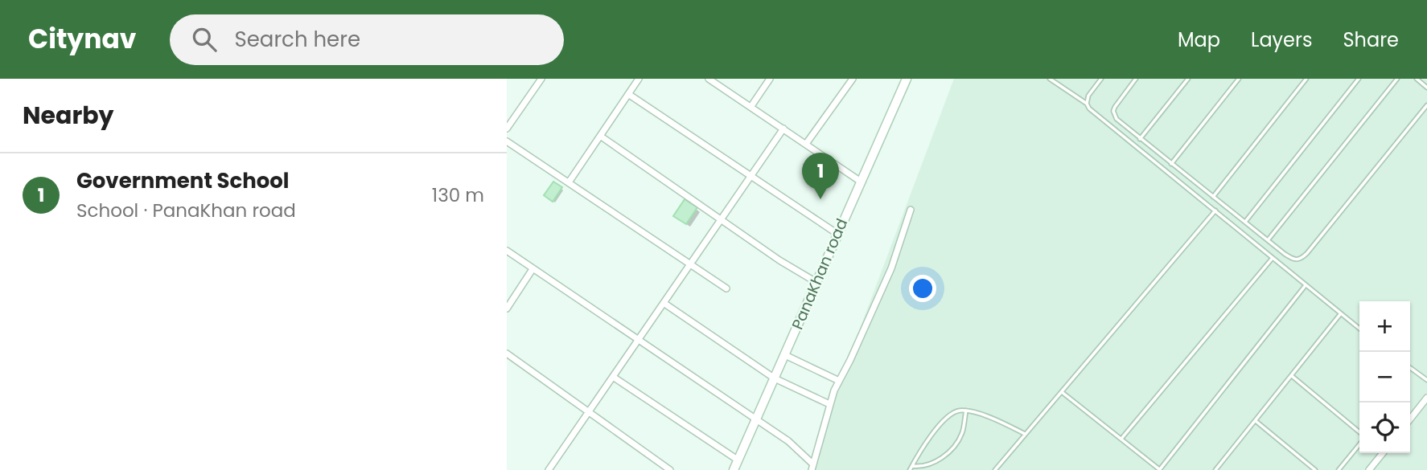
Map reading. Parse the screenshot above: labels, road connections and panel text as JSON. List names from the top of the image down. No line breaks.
{"streets":{"street":["PanaKhan road"]},"page":{"header":"Citynav","search":"Search here","nav":["Map","Layers","Share"],"heading":"Nearby","list":[{"mark":"1","name":"Government School","note":"School · PanaKhan road","value":"130 m"}],"pins":"1","map_buttons":["+","−"]}}
